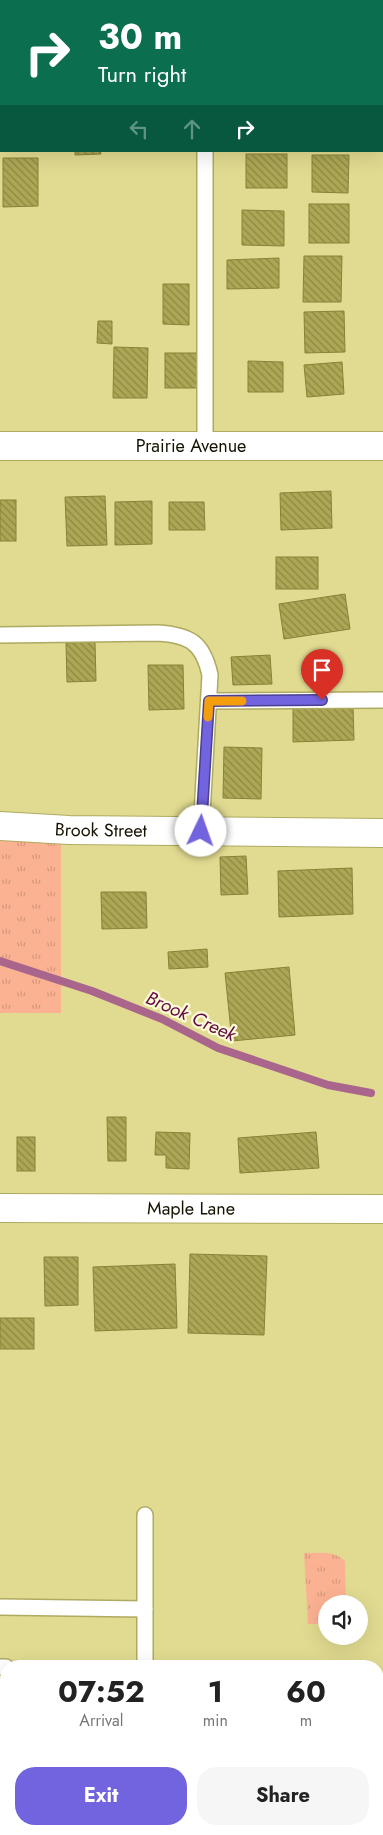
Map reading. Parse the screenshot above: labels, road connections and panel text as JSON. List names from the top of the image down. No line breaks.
{"streets":{"street":["Prairie Avenue","Brook Street","Maple Lane"]},"water":["Brook Creek"],"page":{"turn":["30 m","Turn right"],"eta":["07:52","Arrival","1","min","60","m"],"buttons":["Exit","Share"]}}
